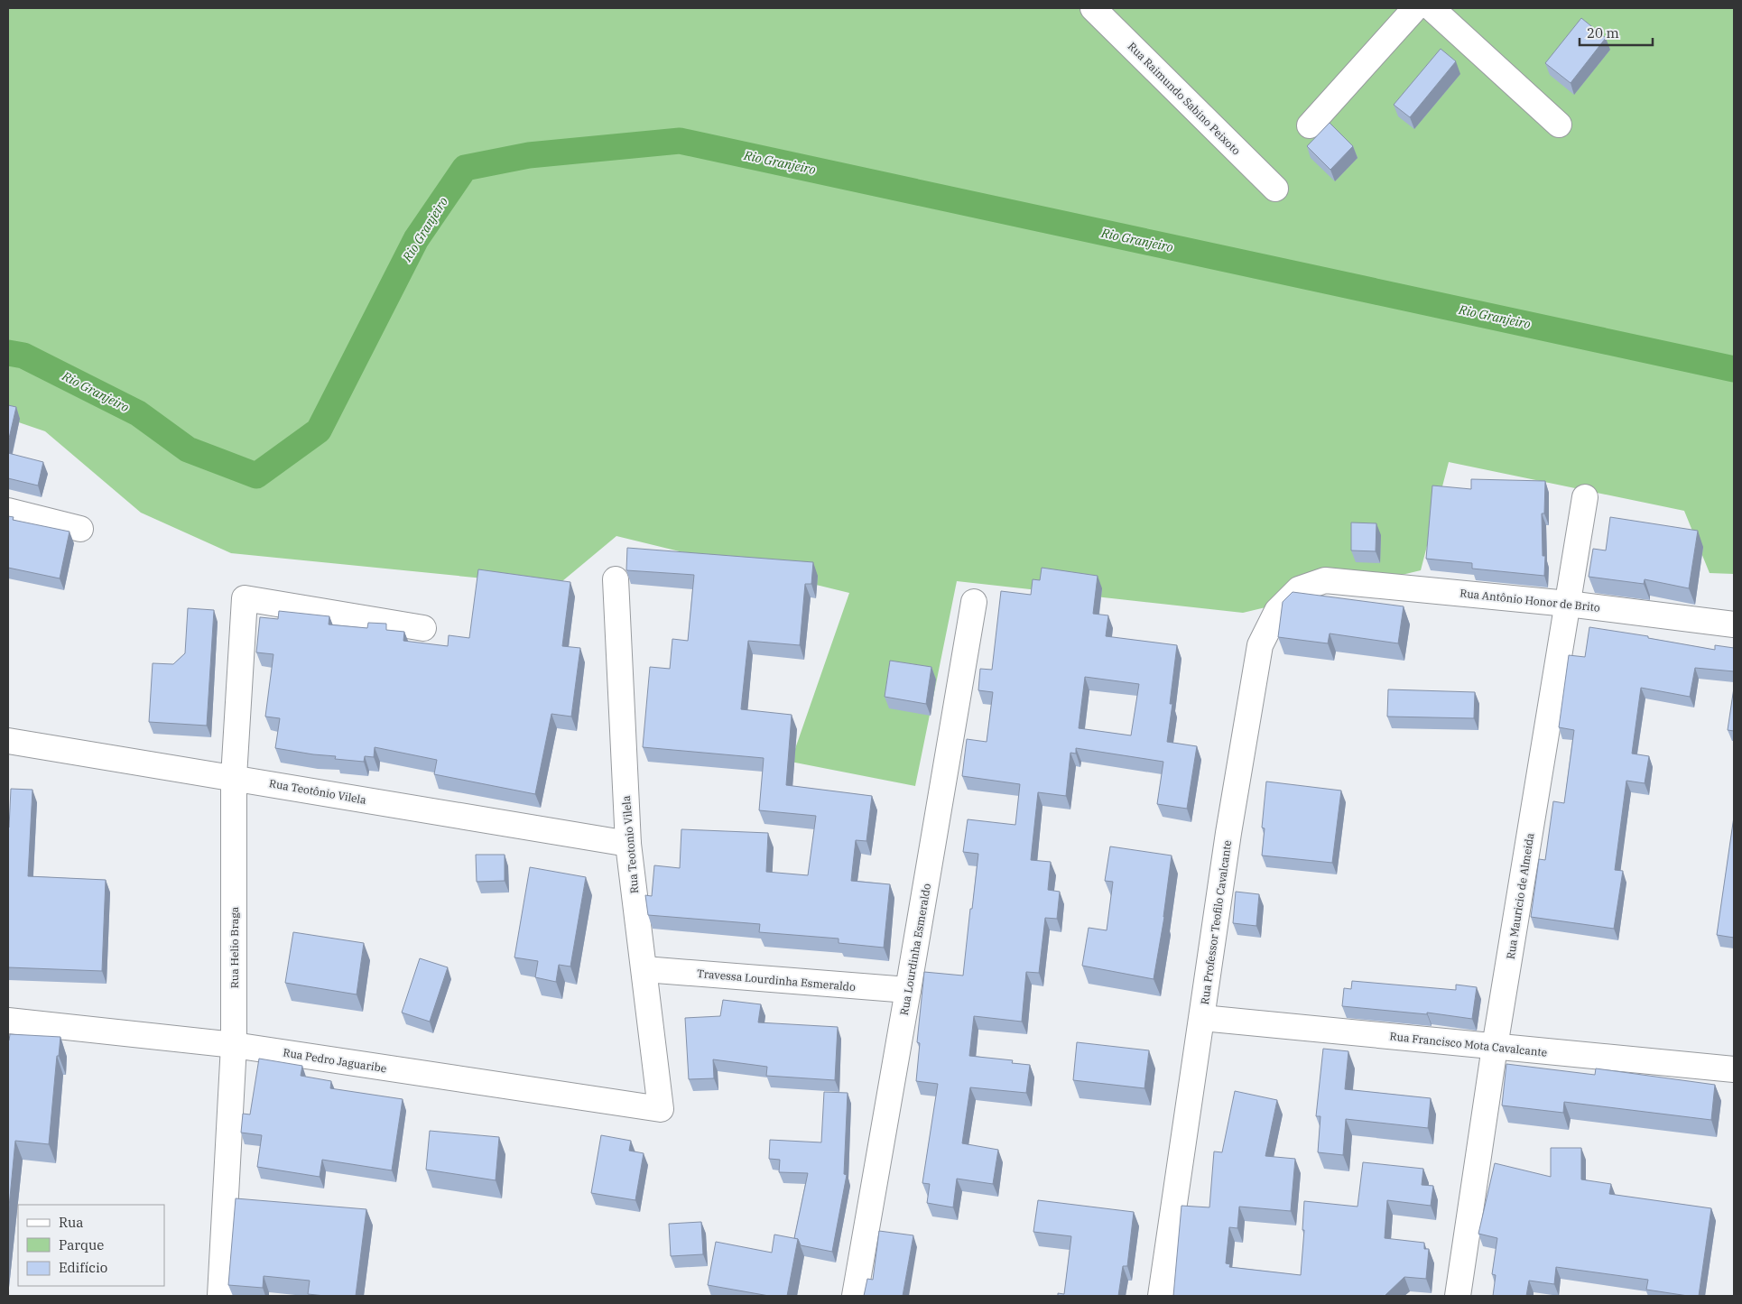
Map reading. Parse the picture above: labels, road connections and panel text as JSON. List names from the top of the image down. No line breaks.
{"streets":{"street":["Rua Raimundo Sabino Peixoto","Rua Antônio Honor de Brito","Rua Teotônio Vilela","Rua Teotonio Vilela","Rua Mauricio de Almeida","Rua Professor Teofilo Cavalcante","Rua Helio Braga","Rua Lourdinha Esmeraldo","Travessa Lourdinha Esmeraldo","Rua Francisco Mota Cavalcante","Rua Pedro Jaguaribe"]},"crossings":[["Rua Antônio Honor de Brito","Rua Mauricio de Almeida"],["Rua Antônio Honor de Brito","Rua Professor Teofilo Cavalcante"],["Rua Teotônio Vilela","Rua Teotonio Vilela"],["Rua Teotônio Vilela","Rua Helio Braga"],["Rua Teotonio Vilela","Travessa Lourdinha Esmeraldo"],["Rua Teotonio Vilela","Rua Pedro Jaguaribe"],["Rua Mauricio de Almeida","Rua Francisco Mota Cavalcante"],["Rua Professor Teofilo Cavalcante","Rua Francisco Mota Cavalcante"],["Rua Helio Braga","Rua Pedro Jaguaribe"],["Rua Lourdinha Esmeraldo","Travessa Lourdinha Esmeraldo"]],"water":["Rio Granjeiro"],"legend":["Rua","Parque","Edifício"],"scale_bar":"20 m"}
